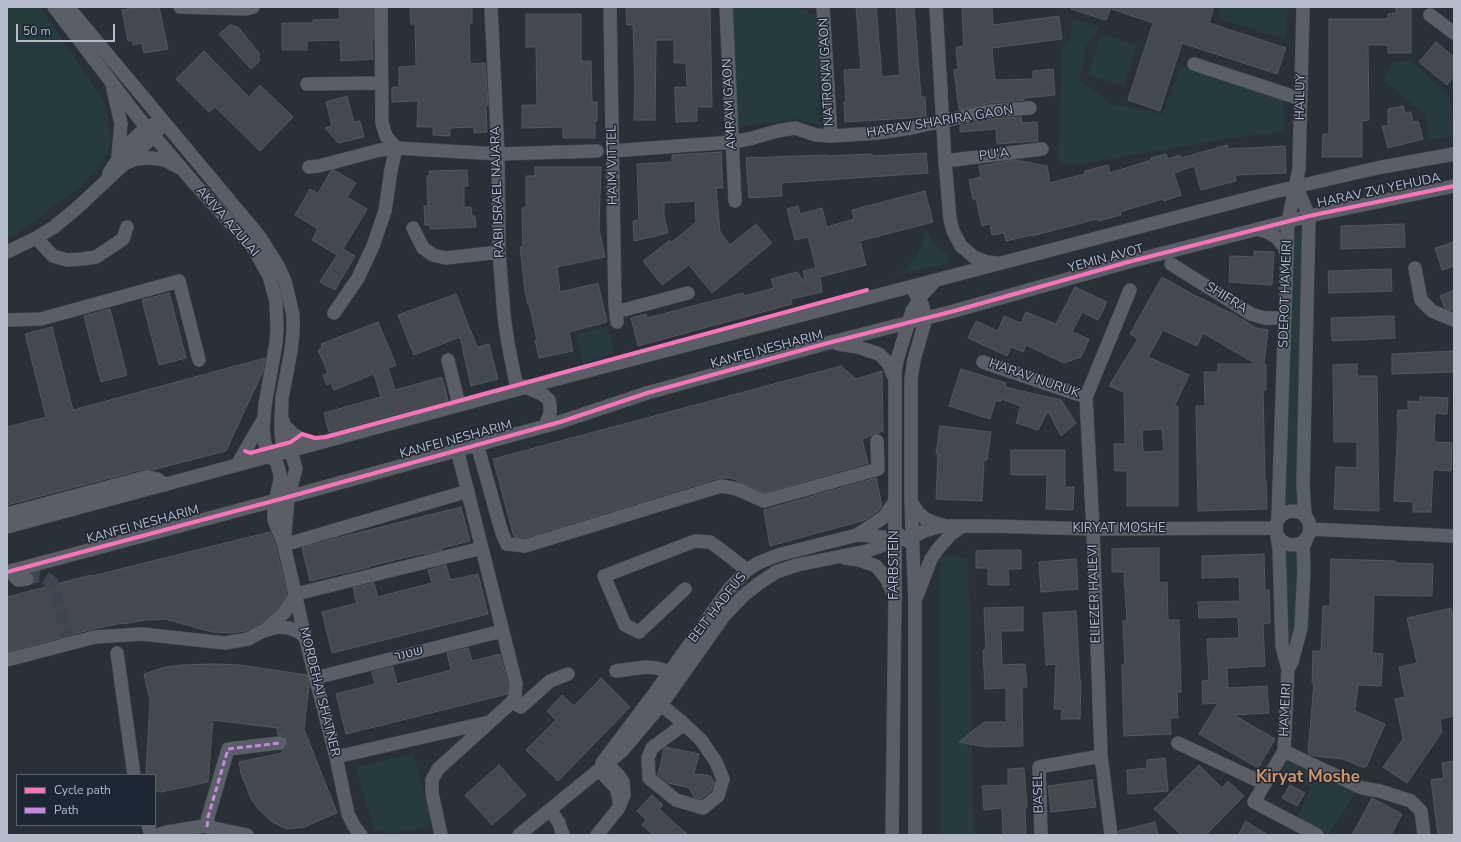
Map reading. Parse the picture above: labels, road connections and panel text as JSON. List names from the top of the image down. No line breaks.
{"streets":{"street":["NATRONAI GAON","HAILUY","AMRAM GAON","HARAV SHARIRA GAON","PU'A","HAIM VITTEL","HARAV ZVI YEHUDA","RABI ISRAEL NAJARA","AKIVA AZULAI","YEMIN AVOT","SDEROT HAMEIRI","SHIFRA","KANFEI NESHARIM","HARAV NURUK","KIRYAT MOSHE","FARBSTEIN","ELIEZER HALEVI","BEIT HADFUS","שטנר","MORDEHAI SHATNER","HAMEIRI","BASEL"]},"crossings":[["NATRONAI GAON","HARAV SHARIRA GAON"],["HAILUY","HARAV ZVI YEHUDA"],["HAILUY","YEMIN AVOT"],["HAILUY","SDEROT HAMEIRI"],["AMRAM GAON","HARAV SHARIRA GAON"],["HARAV SHARIRA GAON","HAIM VITTEL"],["HARAV ZVI YEHUDA","YEMIN AVOT"],["HARAV ZVI YEHUDA","SDEROT HAMEIRI"],["RABI ISRAEL NAJARA","KANFEI NESHARIM"],["AKIVA AZULAI","KANFEI NESHARIM"],["AKIVA AZULAI","MORDEHAI SHATNER"],["YEMIN AVOT","SDEROT HAMEIRI"],["YEMIN AVOT","KANFEI NESHARIM"],["YEMIN AVOT","FARBSTEIN"],["SDEROT HAMEIRI","SHIFRA"],["SDEROT HAMEIRI","KIRYAT MOSHE"],["SDEROT HAMEIRI","HAMEIRI"],["KANFEI NESHARIM","FARBSTEIN"],["KANFEI NESHARIM","MORDEHAI SHATNER"],["HARAV NURUK","ELIEZER HALEVI"],["KIRYAT MOSHE","FARBSTEIN"],["KIRYAT MOSHE","ELIEZER HALEVI"],["KIRYAT MOSHE","BEIT HADFUS"],["FARBSTEIN","BEIT HADFUS"],["ELIEZER HALEVI","BASEL"],["שטנר","MORDEHAI SHATNER"]],"districts":["Kiryat Moshe"],"legend":["Cycle path","Path"],"scale_bar":"50 m"}
